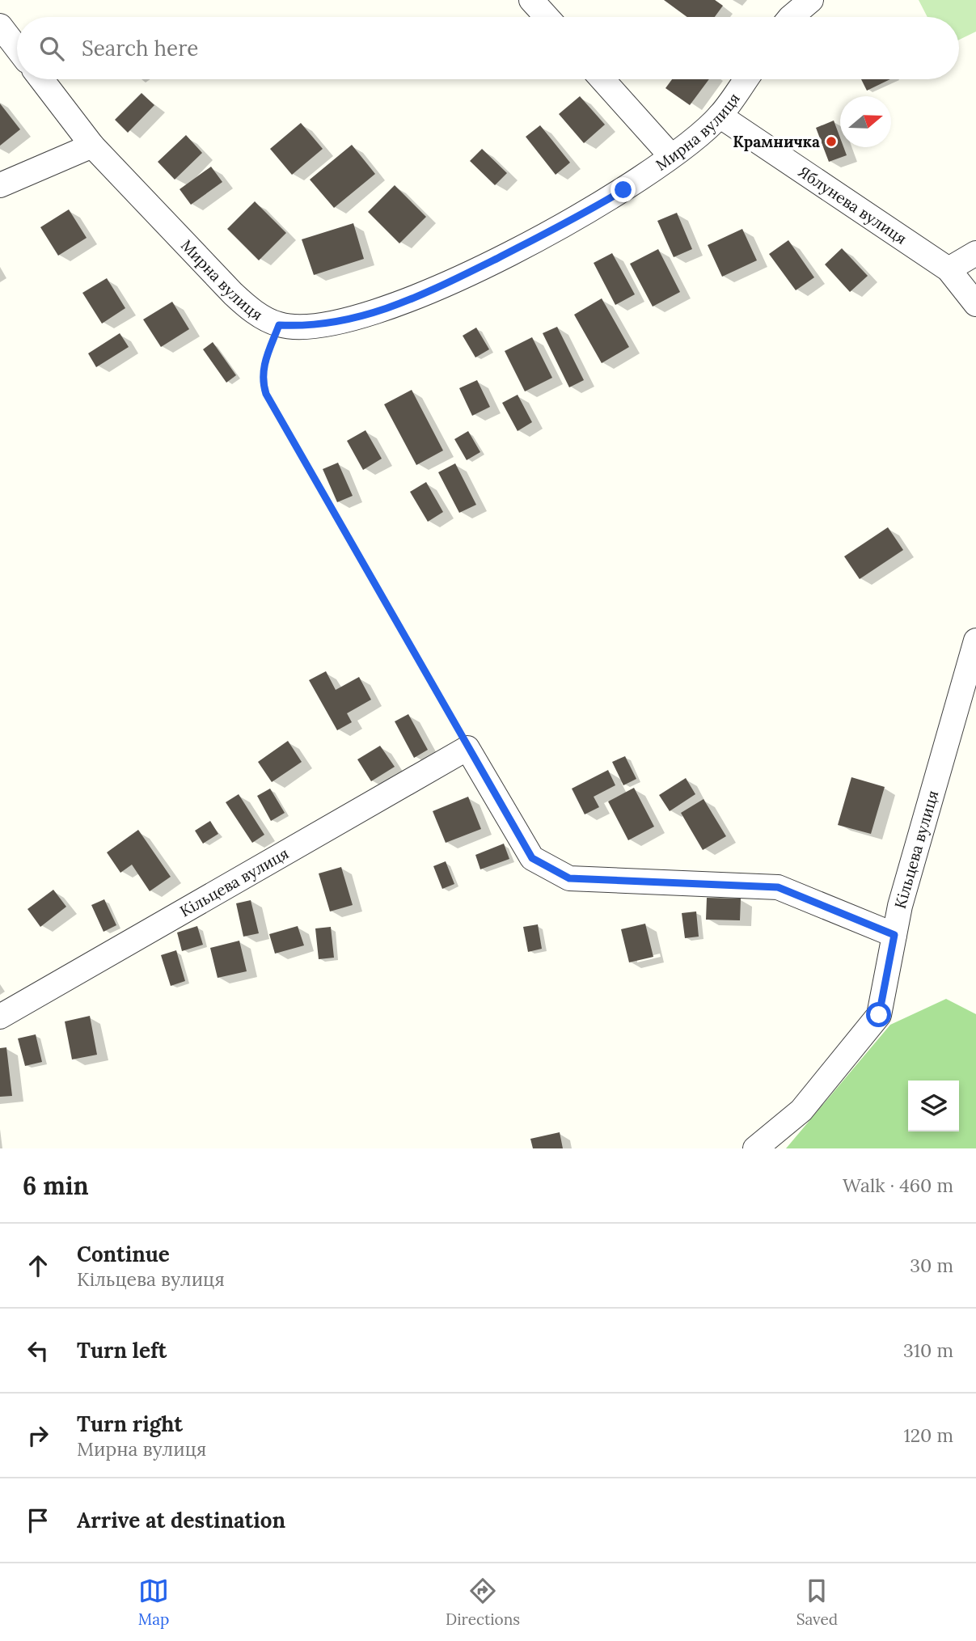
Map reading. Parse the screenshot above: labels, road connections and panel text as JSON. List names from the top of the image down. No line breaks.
{"streets":{"street":["Мирна вулиця","Яблунева вулиця","Кільцева вулиця"]},"crossings":[["Мирна вулиця","Яблунева вулиця"]],"places":["Крамничка"],"north":"right","page":{"search":"Search here","heading":["6 min","Walk · 460 m"],"list":[["Continue","Кільцева вулиця","30 m"],["Turn left","310 m"],["Turn right","Мирна вулиця","120 m"],"Arrive at destination"],"nav":["Map","Directions","Saved"]}}
